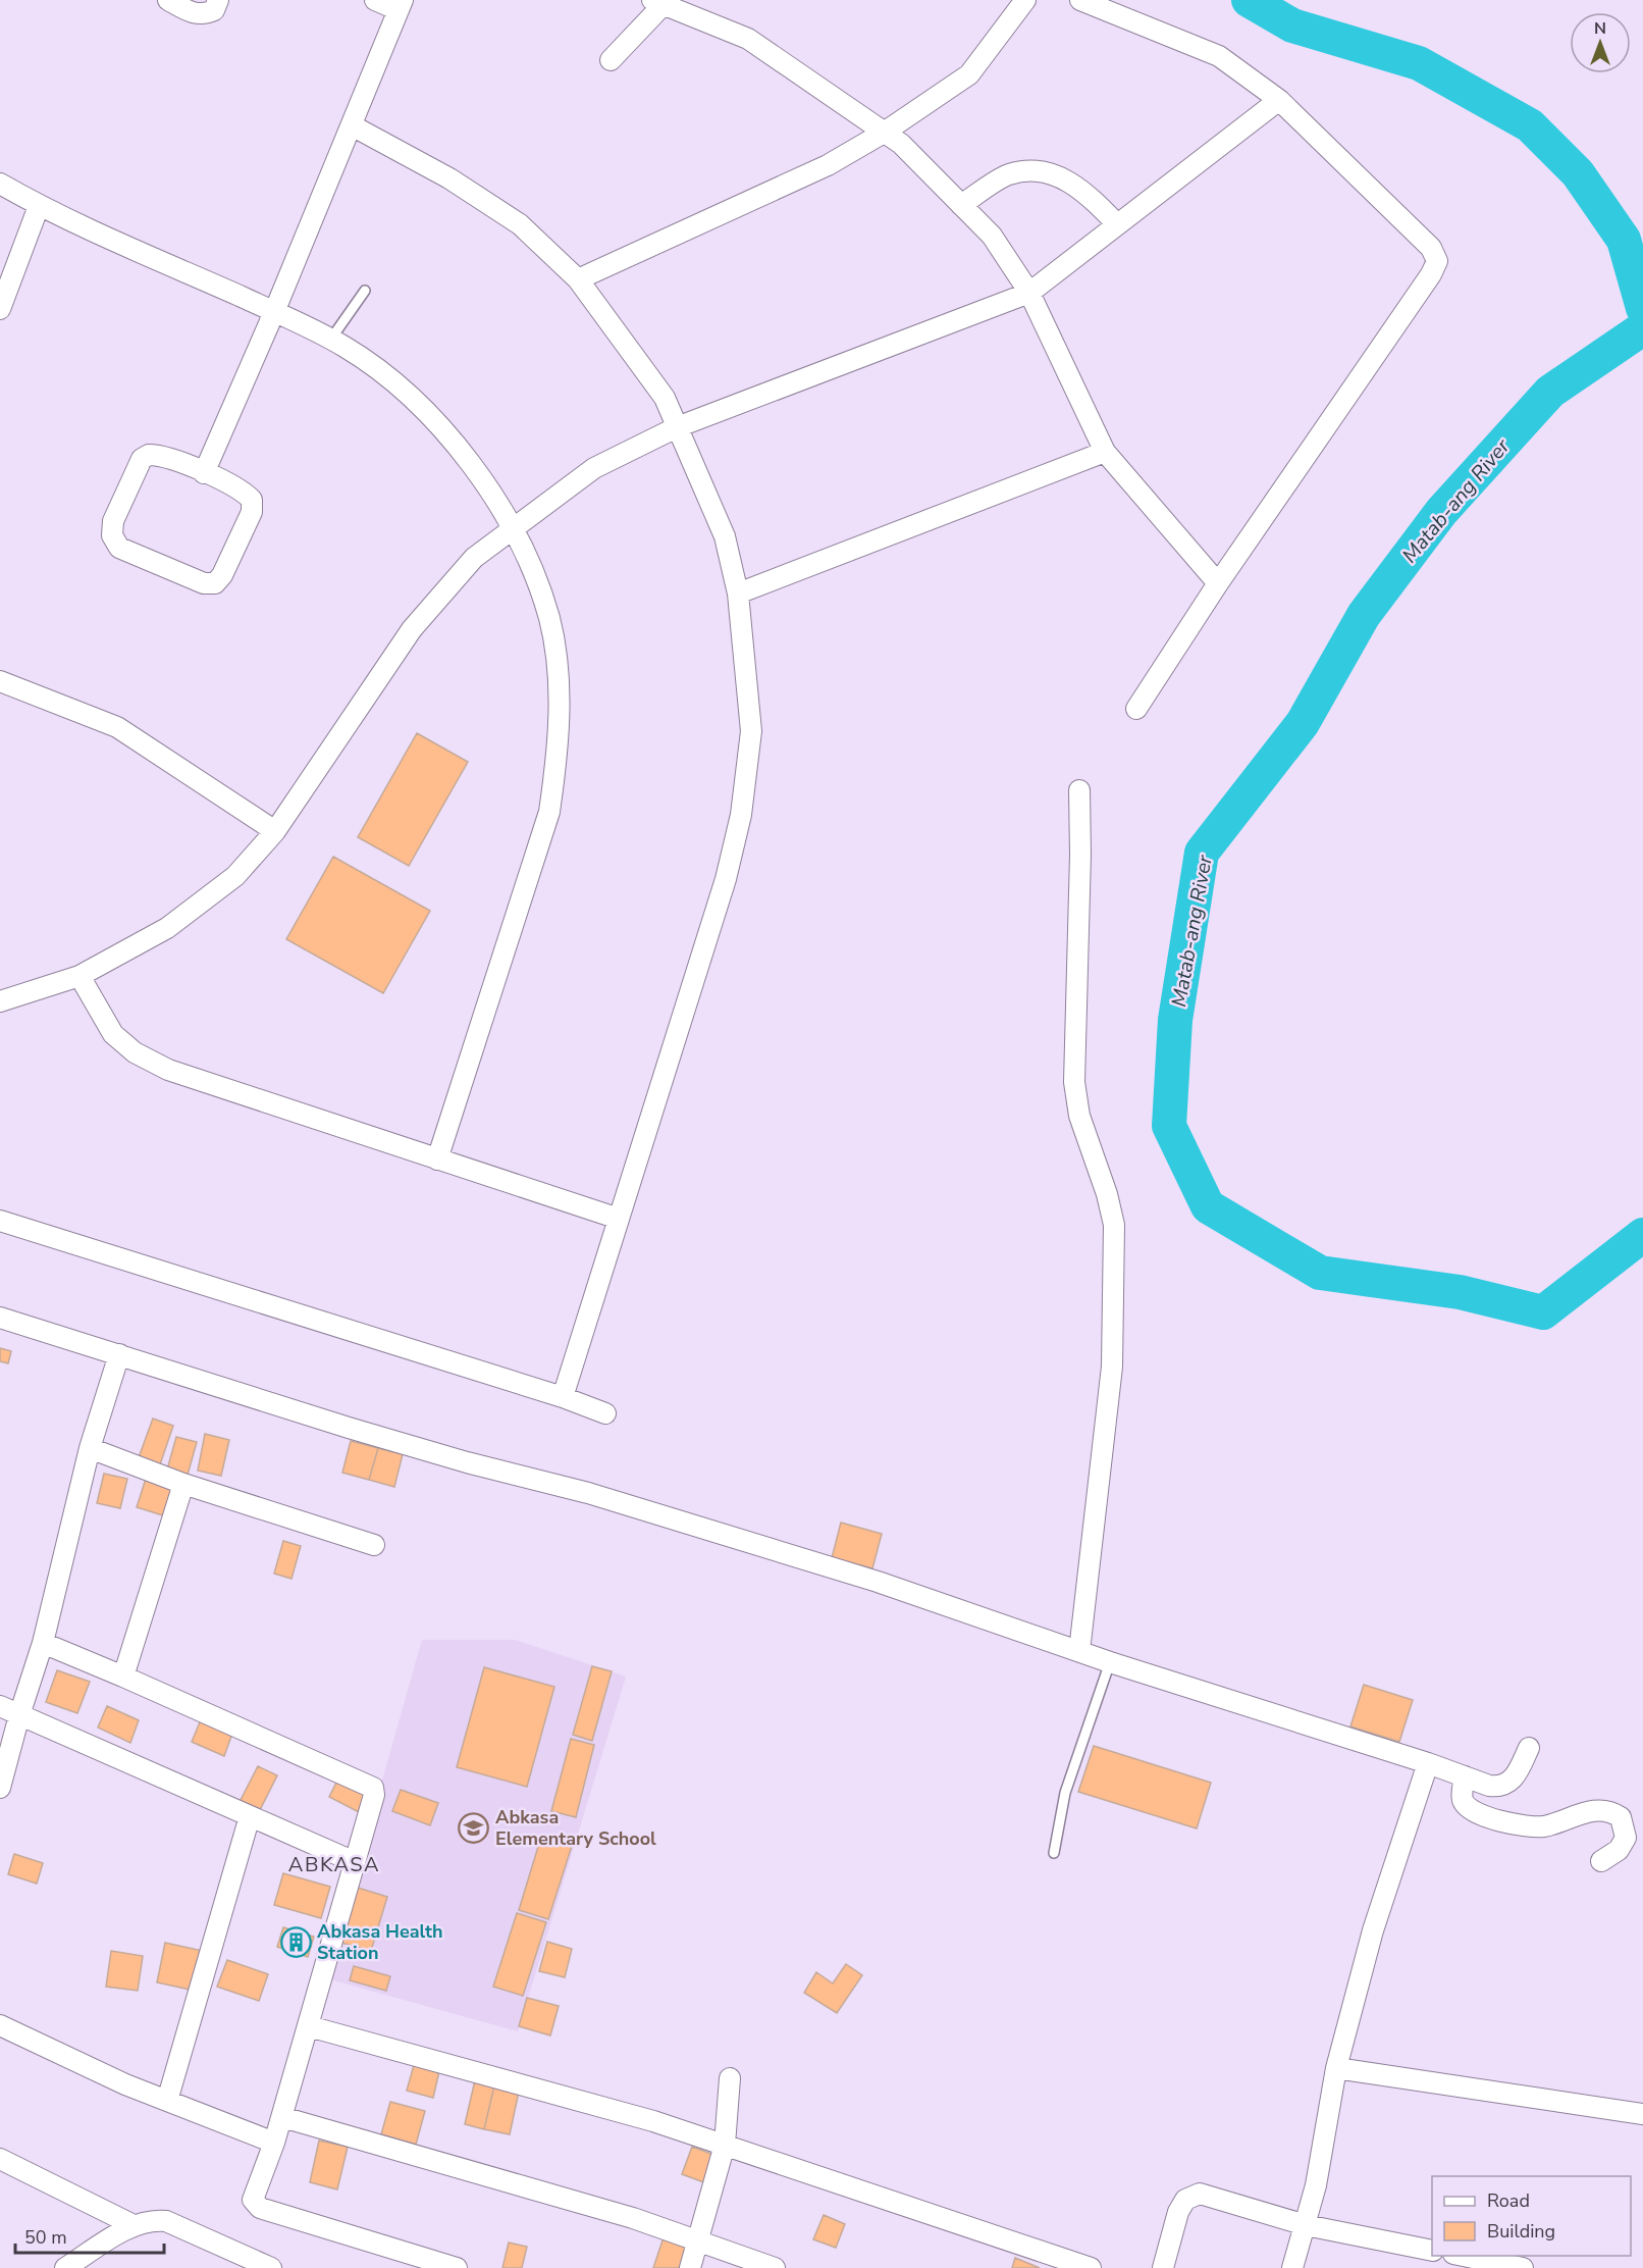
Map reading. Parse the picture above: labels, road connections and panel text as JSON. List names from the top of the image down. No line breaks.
{"districts":["ABKASA"],"water":["Matab-ang River"],"places":{"school or university":["Abkasa Elementary School"],"building":["Abkasa Health Station"]},"legend":["Road","Building"],"scale_bar":"50 m","north":"top"}
